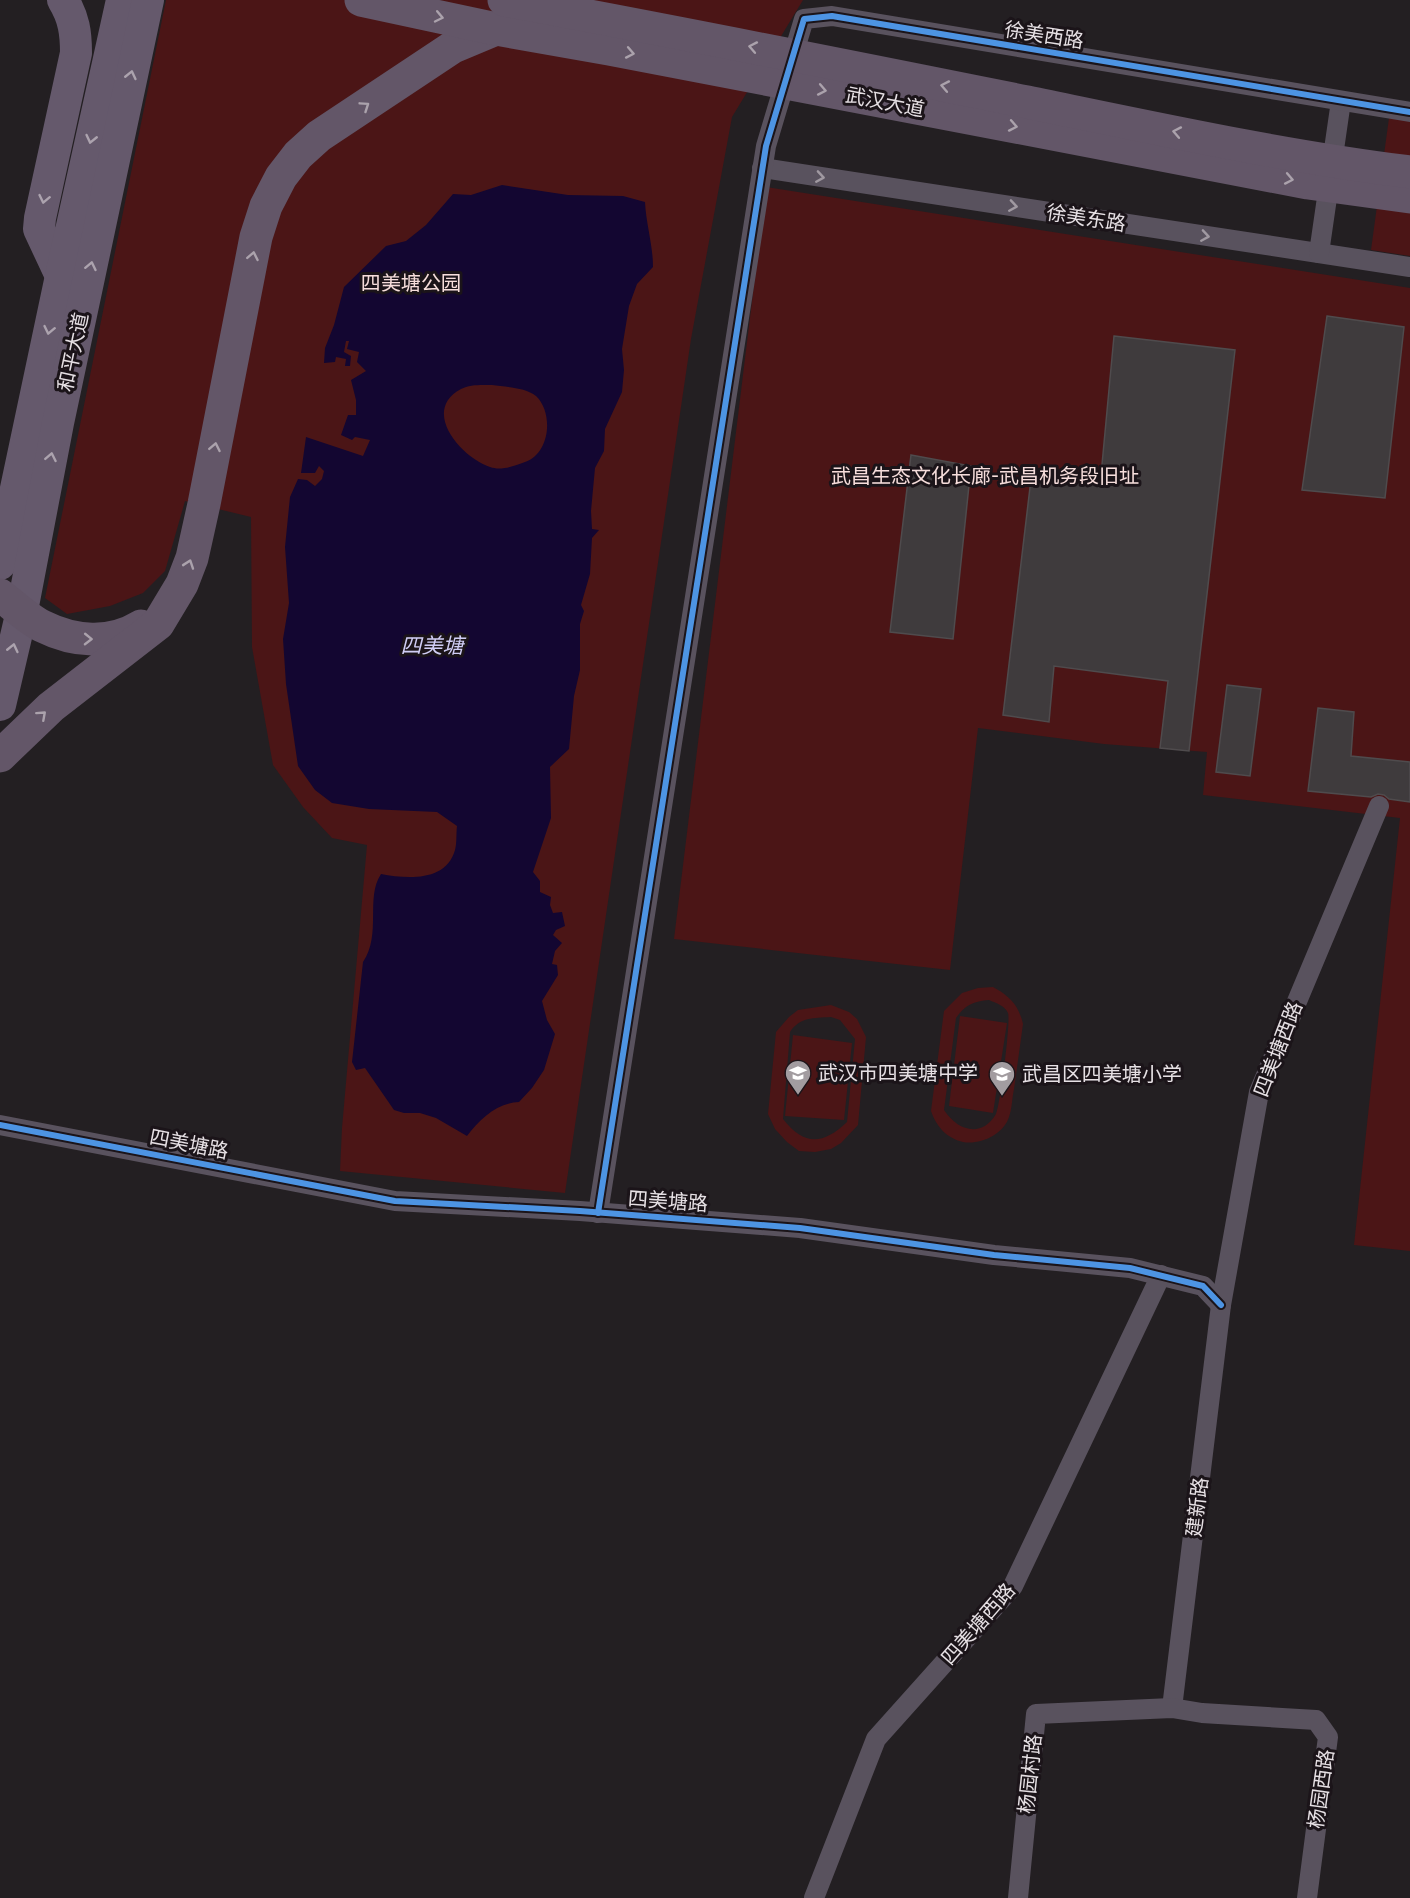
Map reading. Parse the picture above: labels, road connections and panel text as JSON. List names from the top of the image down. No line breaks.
{"streets":{"highway":["武汉大道"],"main road":["和平大道"],"street":["徐美西路","徐美东路","四美塘西路","四美塘路","建新路","杨园村路","杨园西路"]},"crossings":[["徐美西路","徐美东路"],["四美塘西路","四美塘路"],["四美塘西路","建新路"],["四美塘路","建新路"],["建新路","杨园村路"],["建新路","杨园西路"],["杨园村路","杨园西路"]],"one_way":["徐美东路"],"water":["四美塘"],"parks":["四美塘公园","武昌生态文化长廊-武昌机务段旧址"],"places":{"school or university":["武汉市四美塘中学","武昌区四美塘小学"]}}
